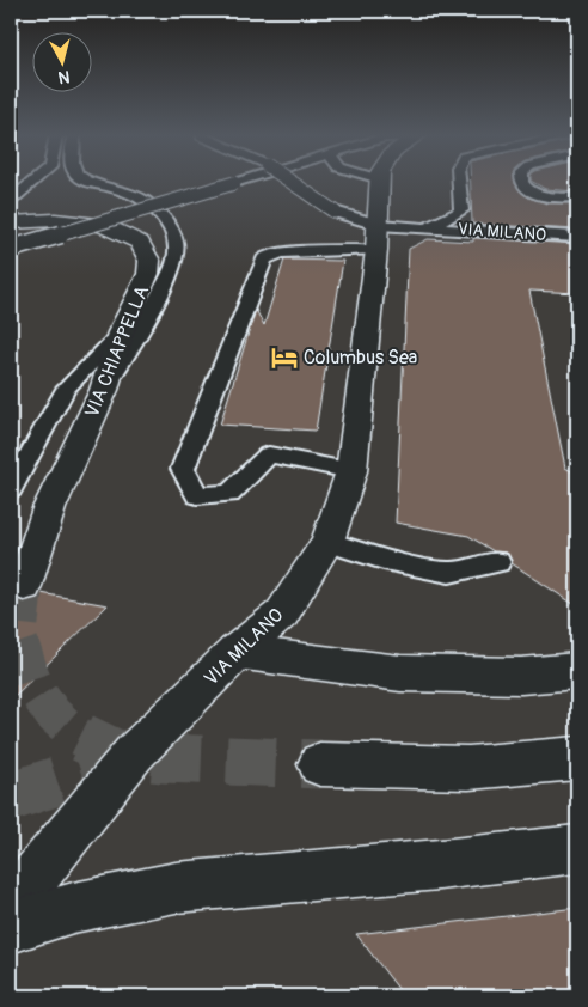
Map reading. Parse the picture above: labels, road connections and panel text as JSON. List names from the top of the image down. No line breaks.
{"streets":{"main road":["VIA MILANO","VIA CHIAPPELLA"]},"places":{"hotel":["Columbus Sea"]},"north":"bottom"}
